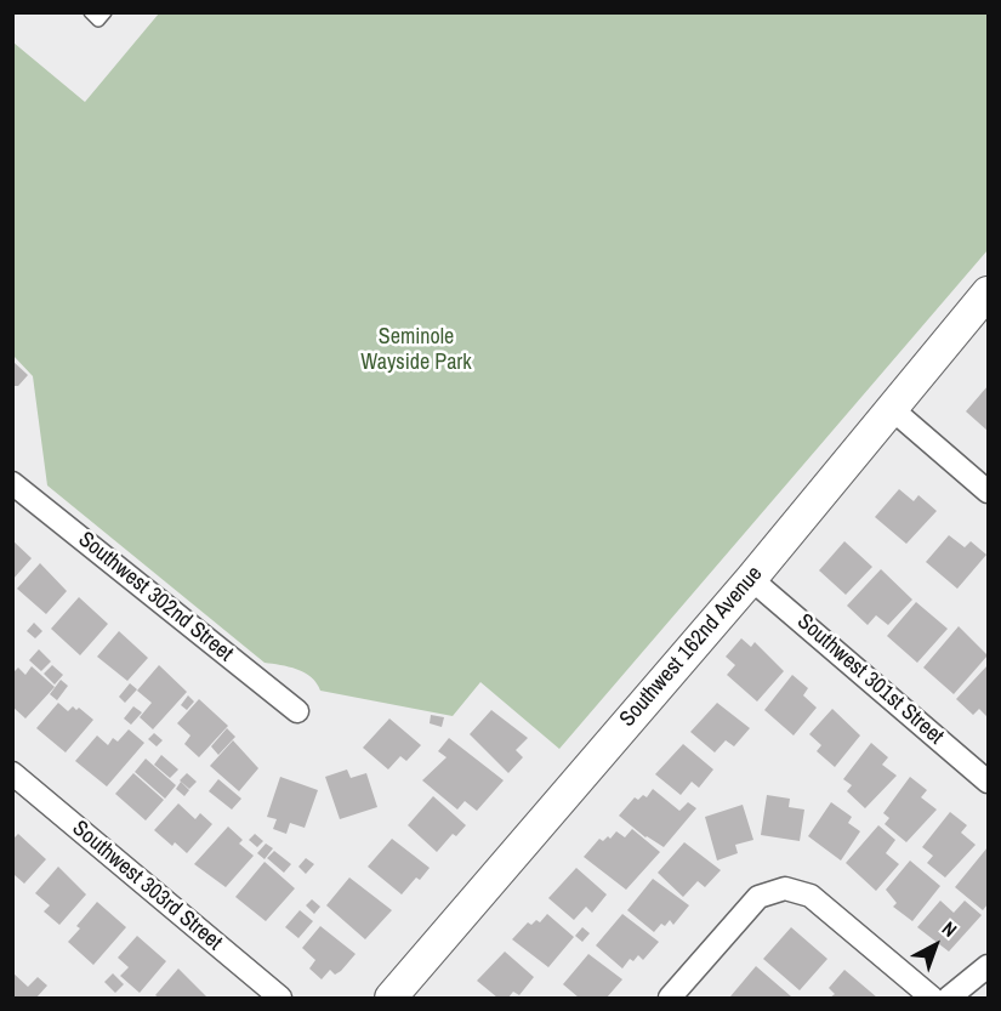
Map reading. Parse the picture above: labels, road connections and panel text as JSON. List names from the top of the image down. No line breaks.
{"streets":{"street":["Southwest 302nd Street","Southwest 162nd Avenue","Southwest 301st Street","Southwest 303rd Street"]},"crossings":[["Southwest 162nd Avenue","Southwest 301st Street"]],"parks":["Seminole Wayside Park"],"north":"top right"}
